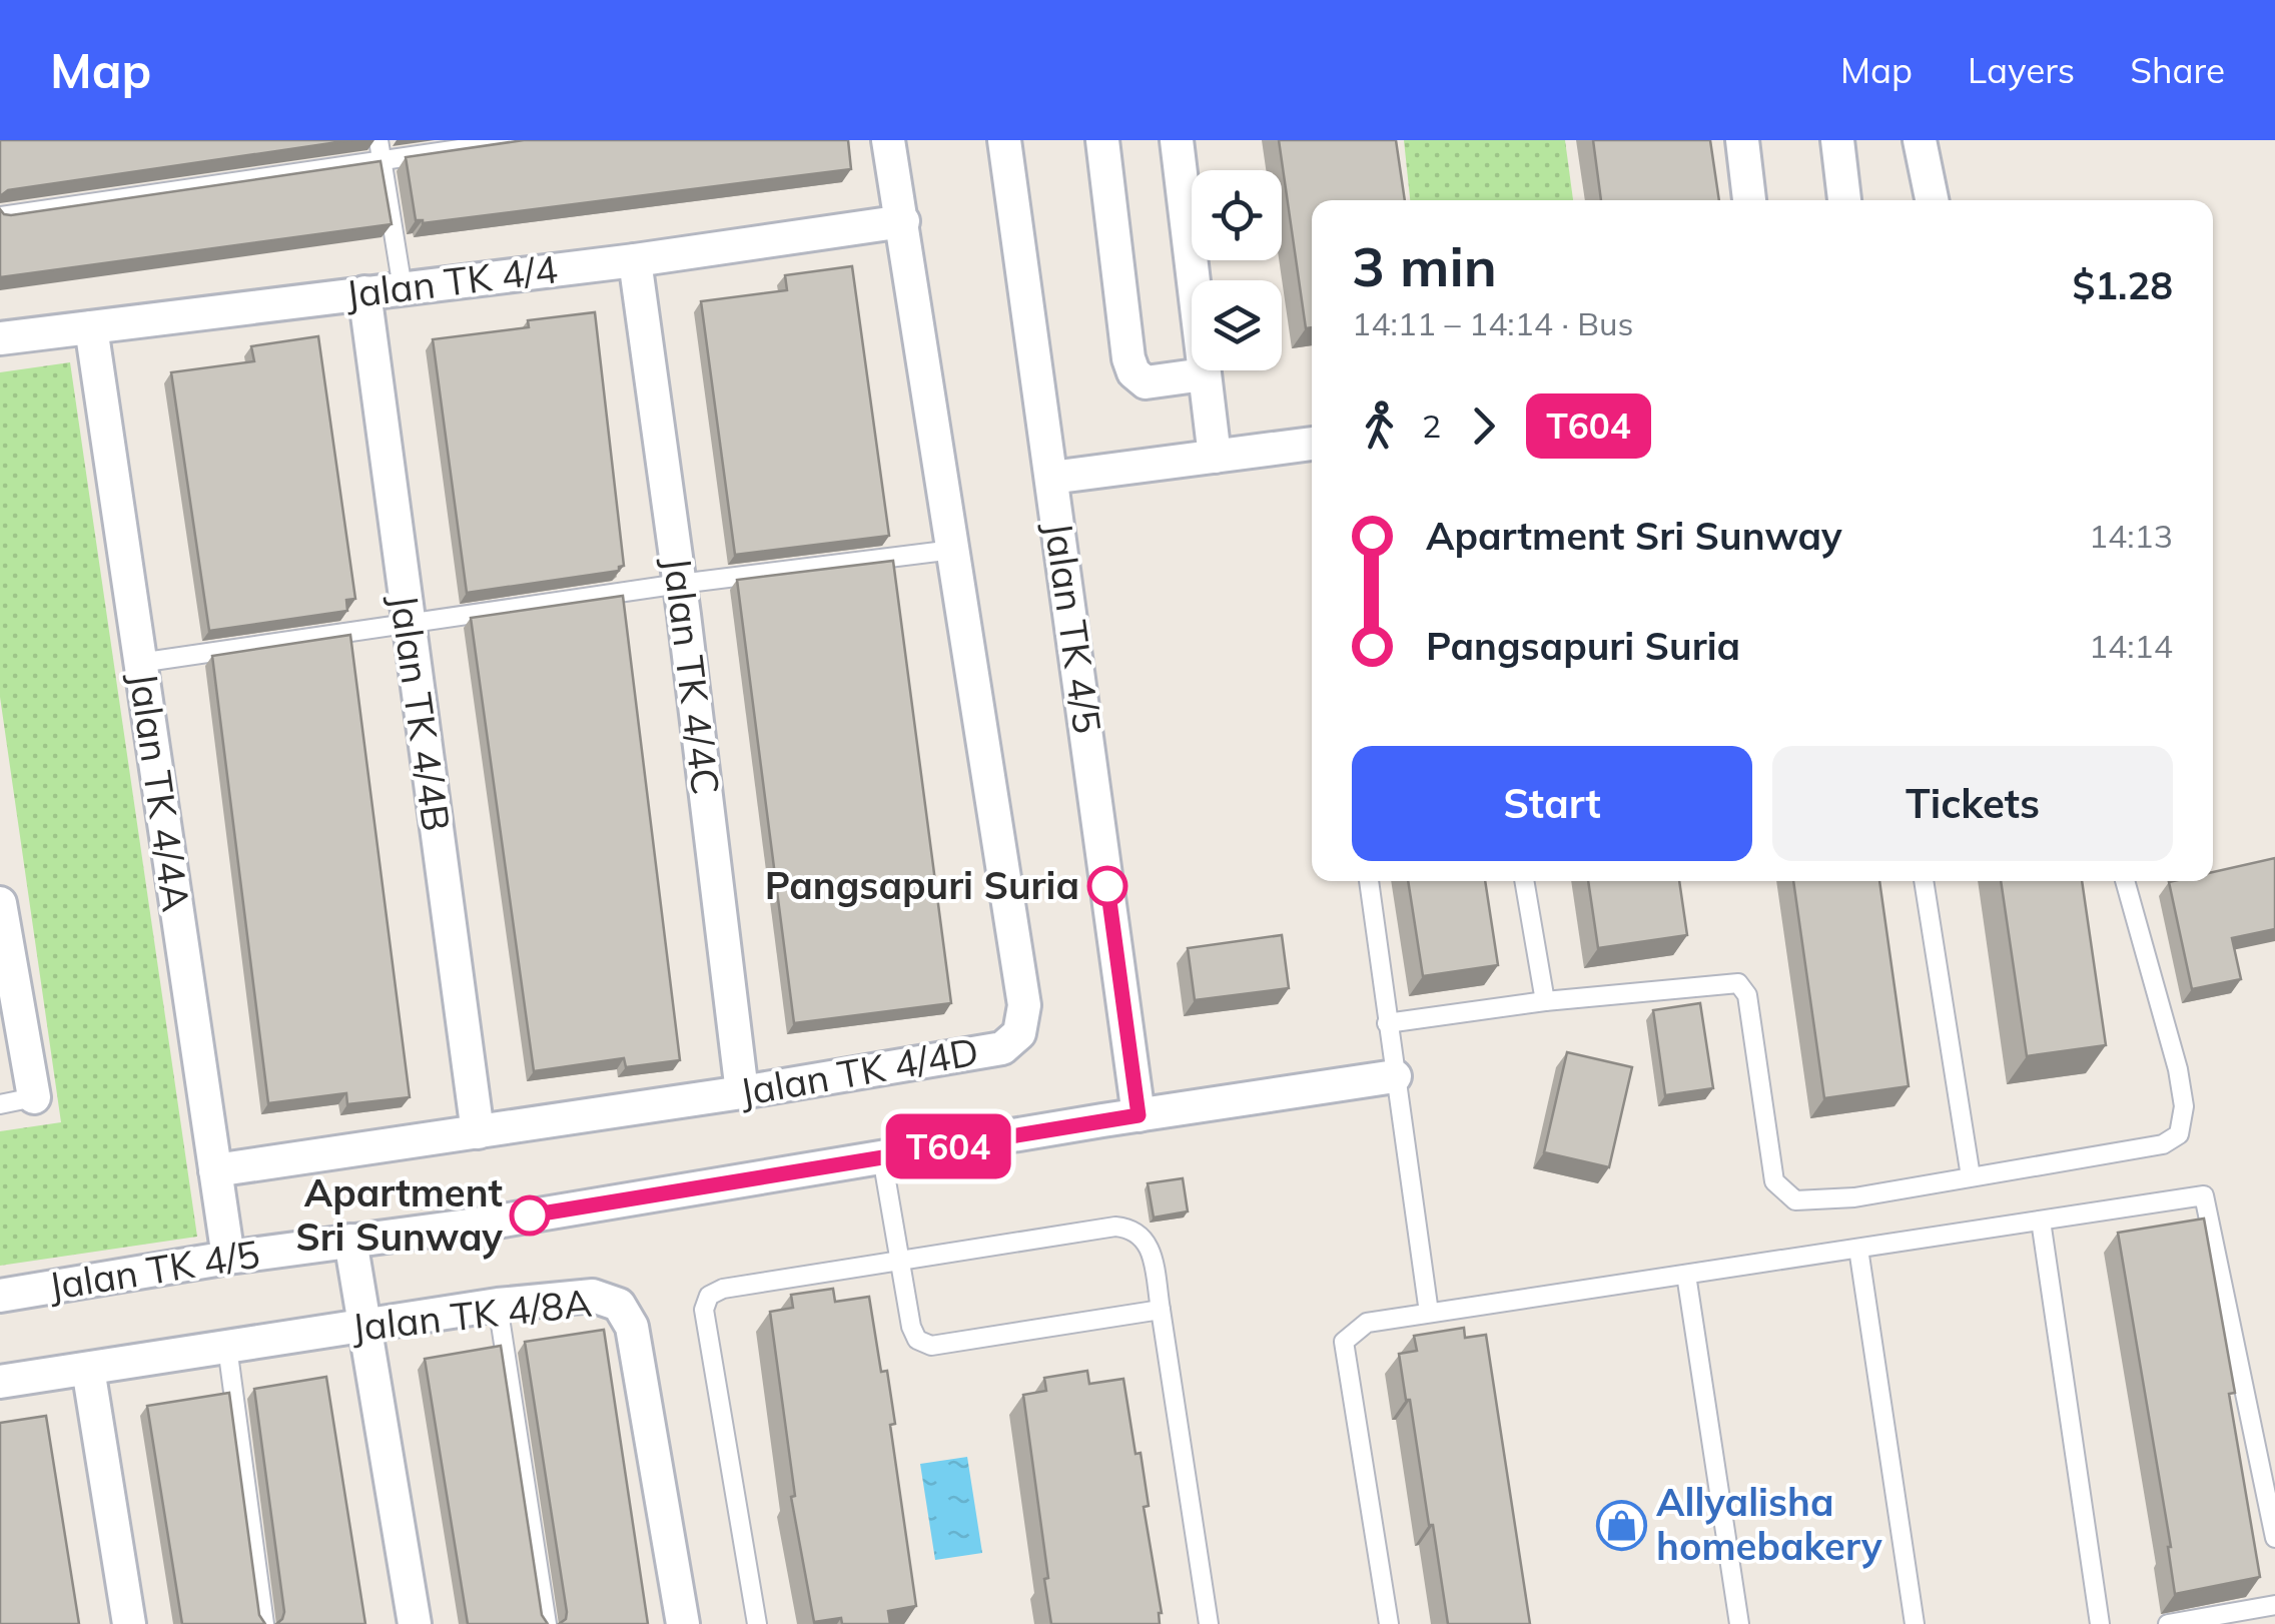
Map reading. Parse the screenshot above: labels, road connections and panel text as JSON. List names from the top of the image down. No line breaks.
{"streets":{"street":["Jalan TK 4/4","Jalan TK 4/5","Jalan TK 4/4C","Jalan TK 4/4B","Jalan TK 4/4A","Jalan TK 4/4D","Jalan TK 4/8A"]},"crossings":[["Jalan TK 4/4","Jalan TK 4/4C"],["Jalan TK 4/4","Jalan TK 4/4B"],["Jalan TK 4/4","Jalan TK 4/4A"],["Jalan TK 4/4","Jalan TK 4/4D"],["Jalan TK 4/5","Jalan TK 4/4A"],["Jalan TK 4/4C","Jalan TK 4/4D"],["Jalan TK 4/4B","Jalan TK 4/4D"],["Jalan TK 4/4A","Jalan TK 4/4D"]],"places":{"other":["Pangsapuri Suria","Apartment Sri Sunway"],"shop":["Allyalisha homebakery"]},"lines":["bus line T604"],"page":{"header":"Map","nav":["Map","Layers","Share"],"on_map":"T604","heading":["3 min","14:11 – 14:14 · Bus","$1.28"],"legs":["2","T604"],"list":[{"name":"Apartment Sri Sunway","value":"14:13"},{"name":"Pangsapuri Suria","value":"14:14"}],"buttons":["Start","Tickets"]}}
